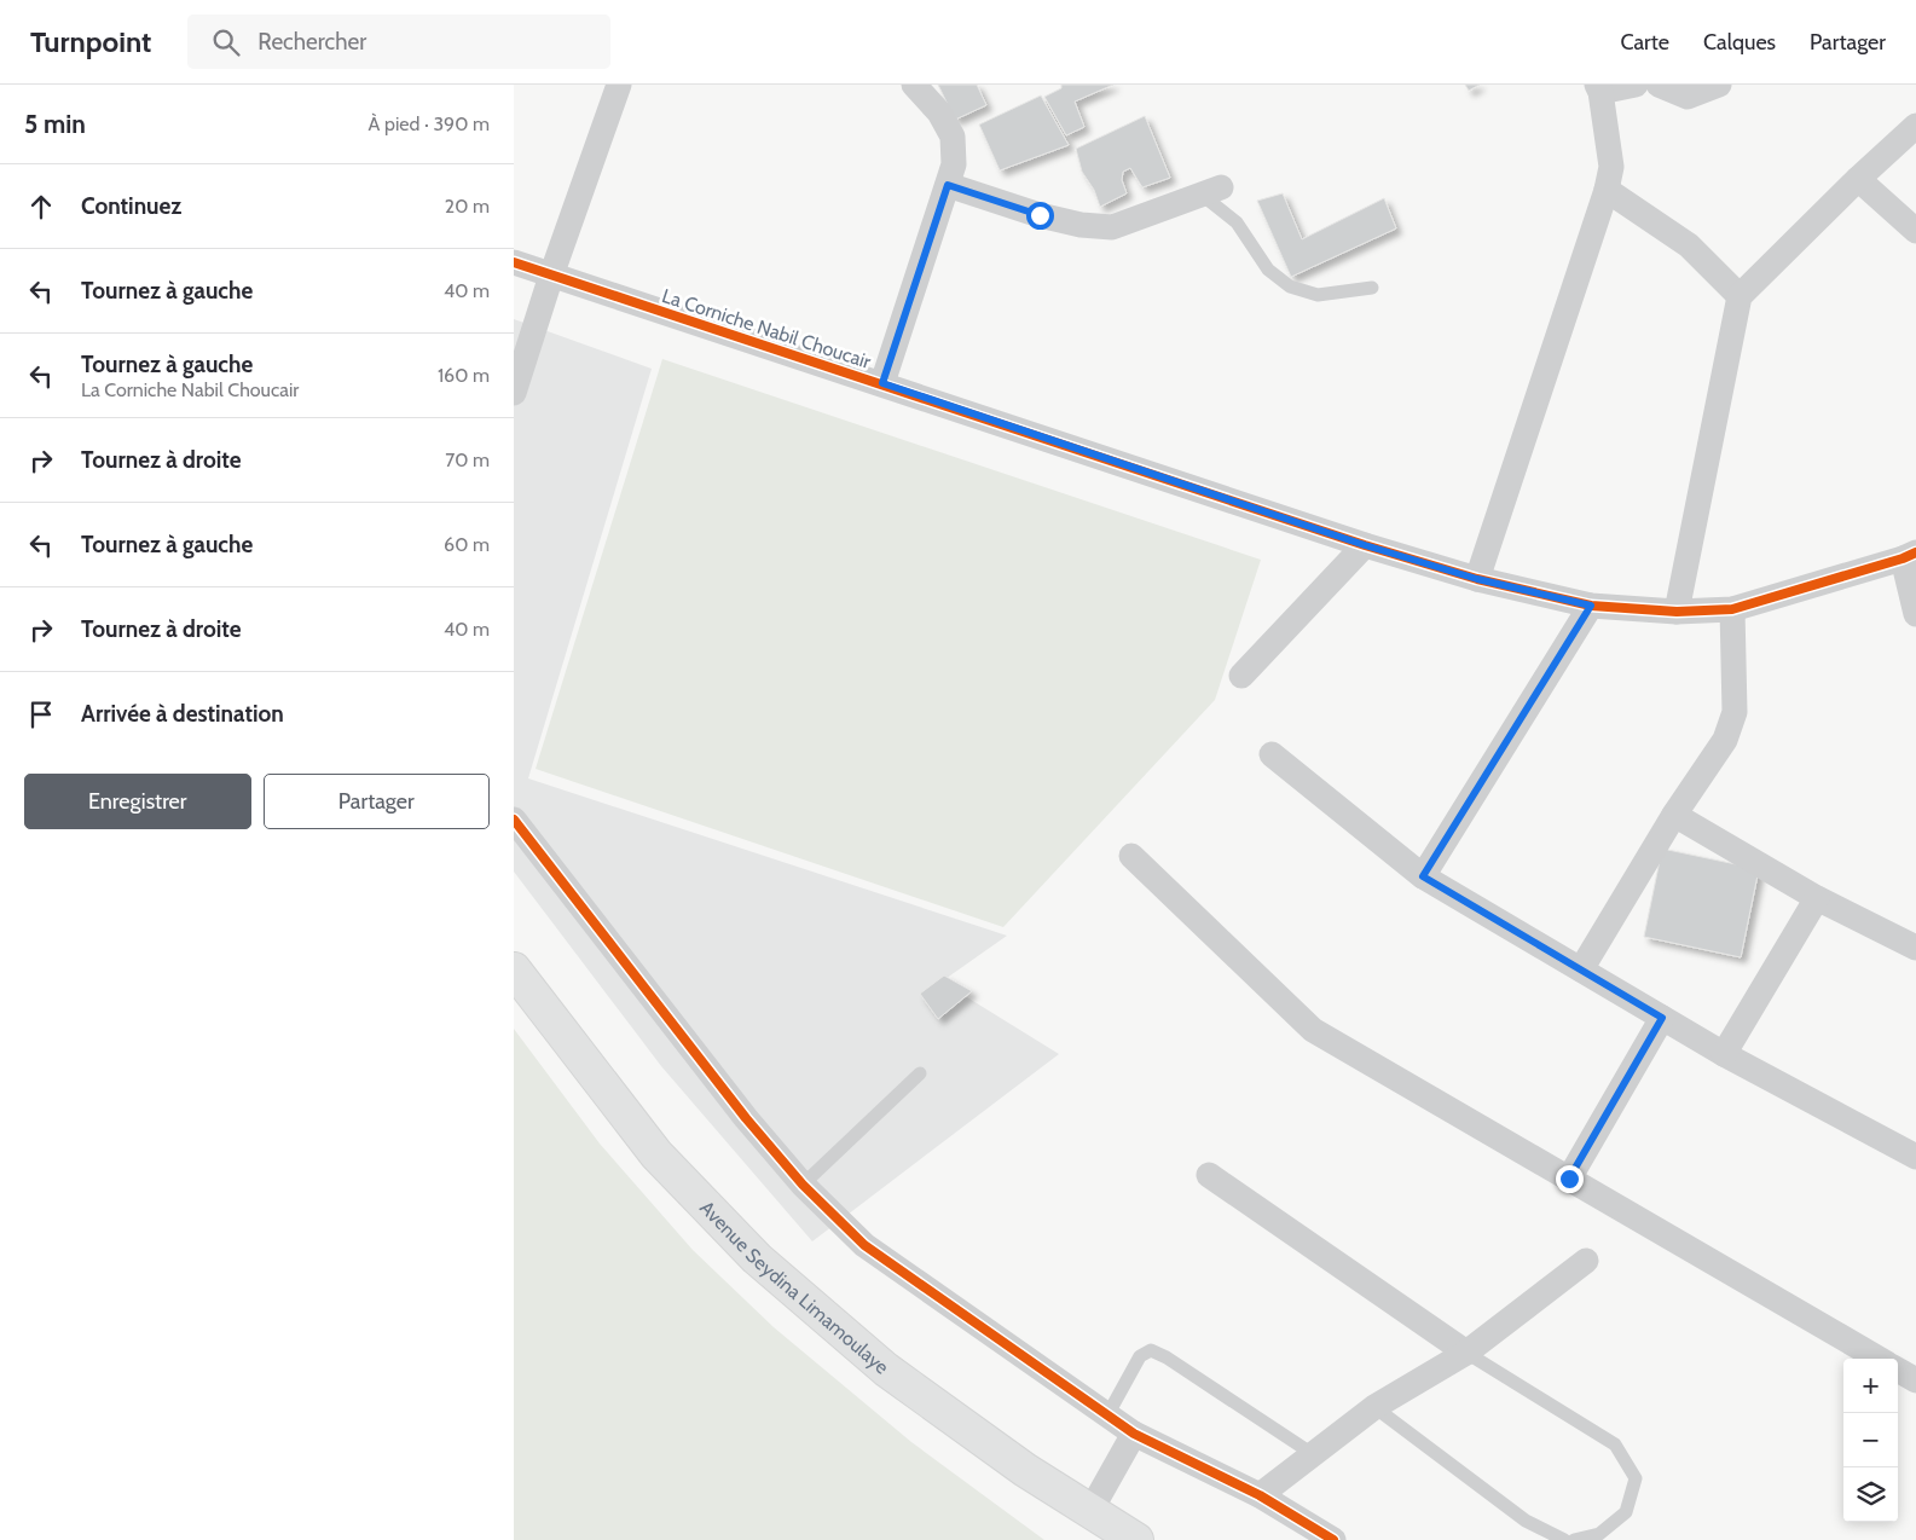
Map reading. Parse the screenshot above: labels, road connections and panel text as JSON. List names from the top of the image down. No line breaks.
{"streets":{"highway":["Avenue Seydina Limamoulaye"],"street":["La Corniche Nabil Choucair"]},"page":{"header":"Turnpoint","search":"Rechercher","nav":["Carte","Calques","Partager"],"heading":["5 min","À pied · 390 m"],"list":[["Continuez","20 m"],["Tournez à gauche","40 m"],["Tournez à gauche","La Corniche Nabil Choucair","160 m"],["Tournez à droite","70 m"],["Tournez à gauche","60 m"],["Tournez à droite","40 m"],"Arrivée à destination"],"buttons":["Enregistrer","Partager"],"map_buttons":["+","−"]}}
